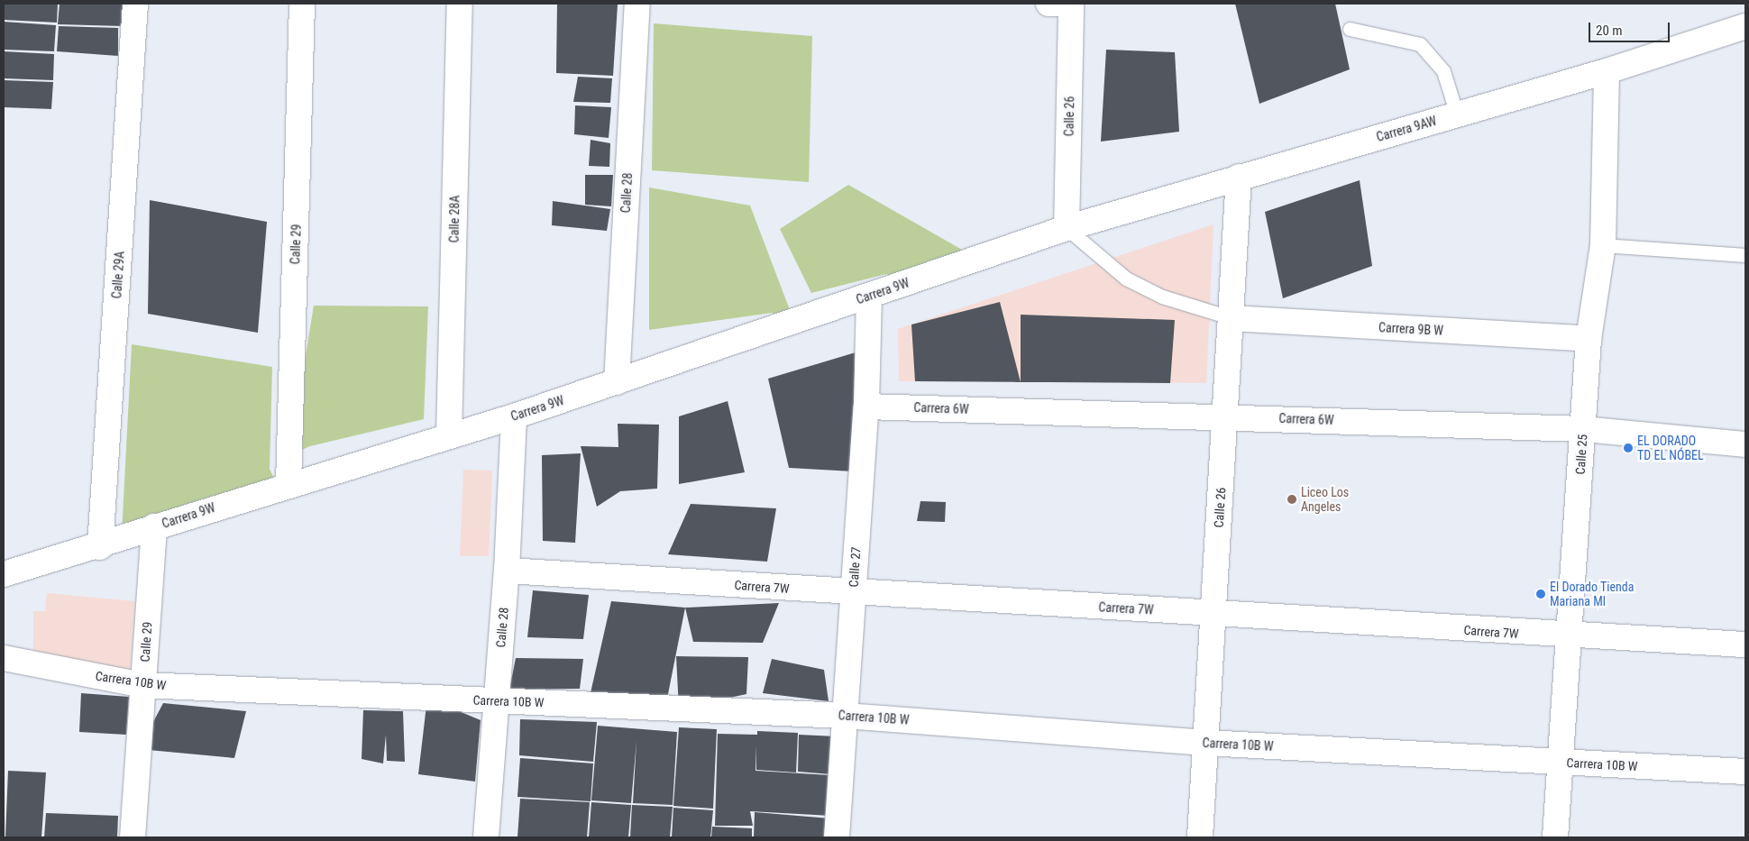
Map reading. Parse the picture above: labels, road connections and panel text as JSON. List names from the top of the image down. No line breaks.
{"streets":{"street":["Calle 26","Carrera 9AW","Calle 28","Calle 28A","Calle 29","Calle 29A","Carrera 9W","Carrera 9B W","Carrera 6W","Calle 25","Calle 27","Carrera 7W","Carrera 10B W"]},"crossings":[["Calle 26","Carrera 9AW"],["Calle 26","Carrera 9W"],["Calle 26","Carrera 9B W"],["Calle 26","Carrera 6W"],["Calle 26","Carrera 7W"],["Calle 26","Carrera 10B W"],["Carrera 9AW","Carrera 9W"],["Carrera 9AW","Calle 25"],["Calle 28","Carrera 9W"],["Calle 28","Carrera 7W"],["Calle 28","Carrera 10B W"],["Calle 28A","Carrera 9W"],["Calle 29","Carrera 9W"],["Calle 29","Carrera 10B W"],["Calle 29A","Carrera 9W"],["Carrera 9W","Calle 27"],["Carrera 9B W","Calle 25"],["Carrera 6W","Calle 25"],["Carrera 6W","Calle 27"],["Calle 25","Carrera 7W"],["Calle 25","Carrera 10B W"],["Calle 27","Carrera 7W"],["Calle 27","Carrera 10B W"]],"places":["EL DORADO TD EL NÓBEL","Liceo Los Angeles","El Dorado Tienda Mariana Ml"],"scale_bar":"20 m"}
